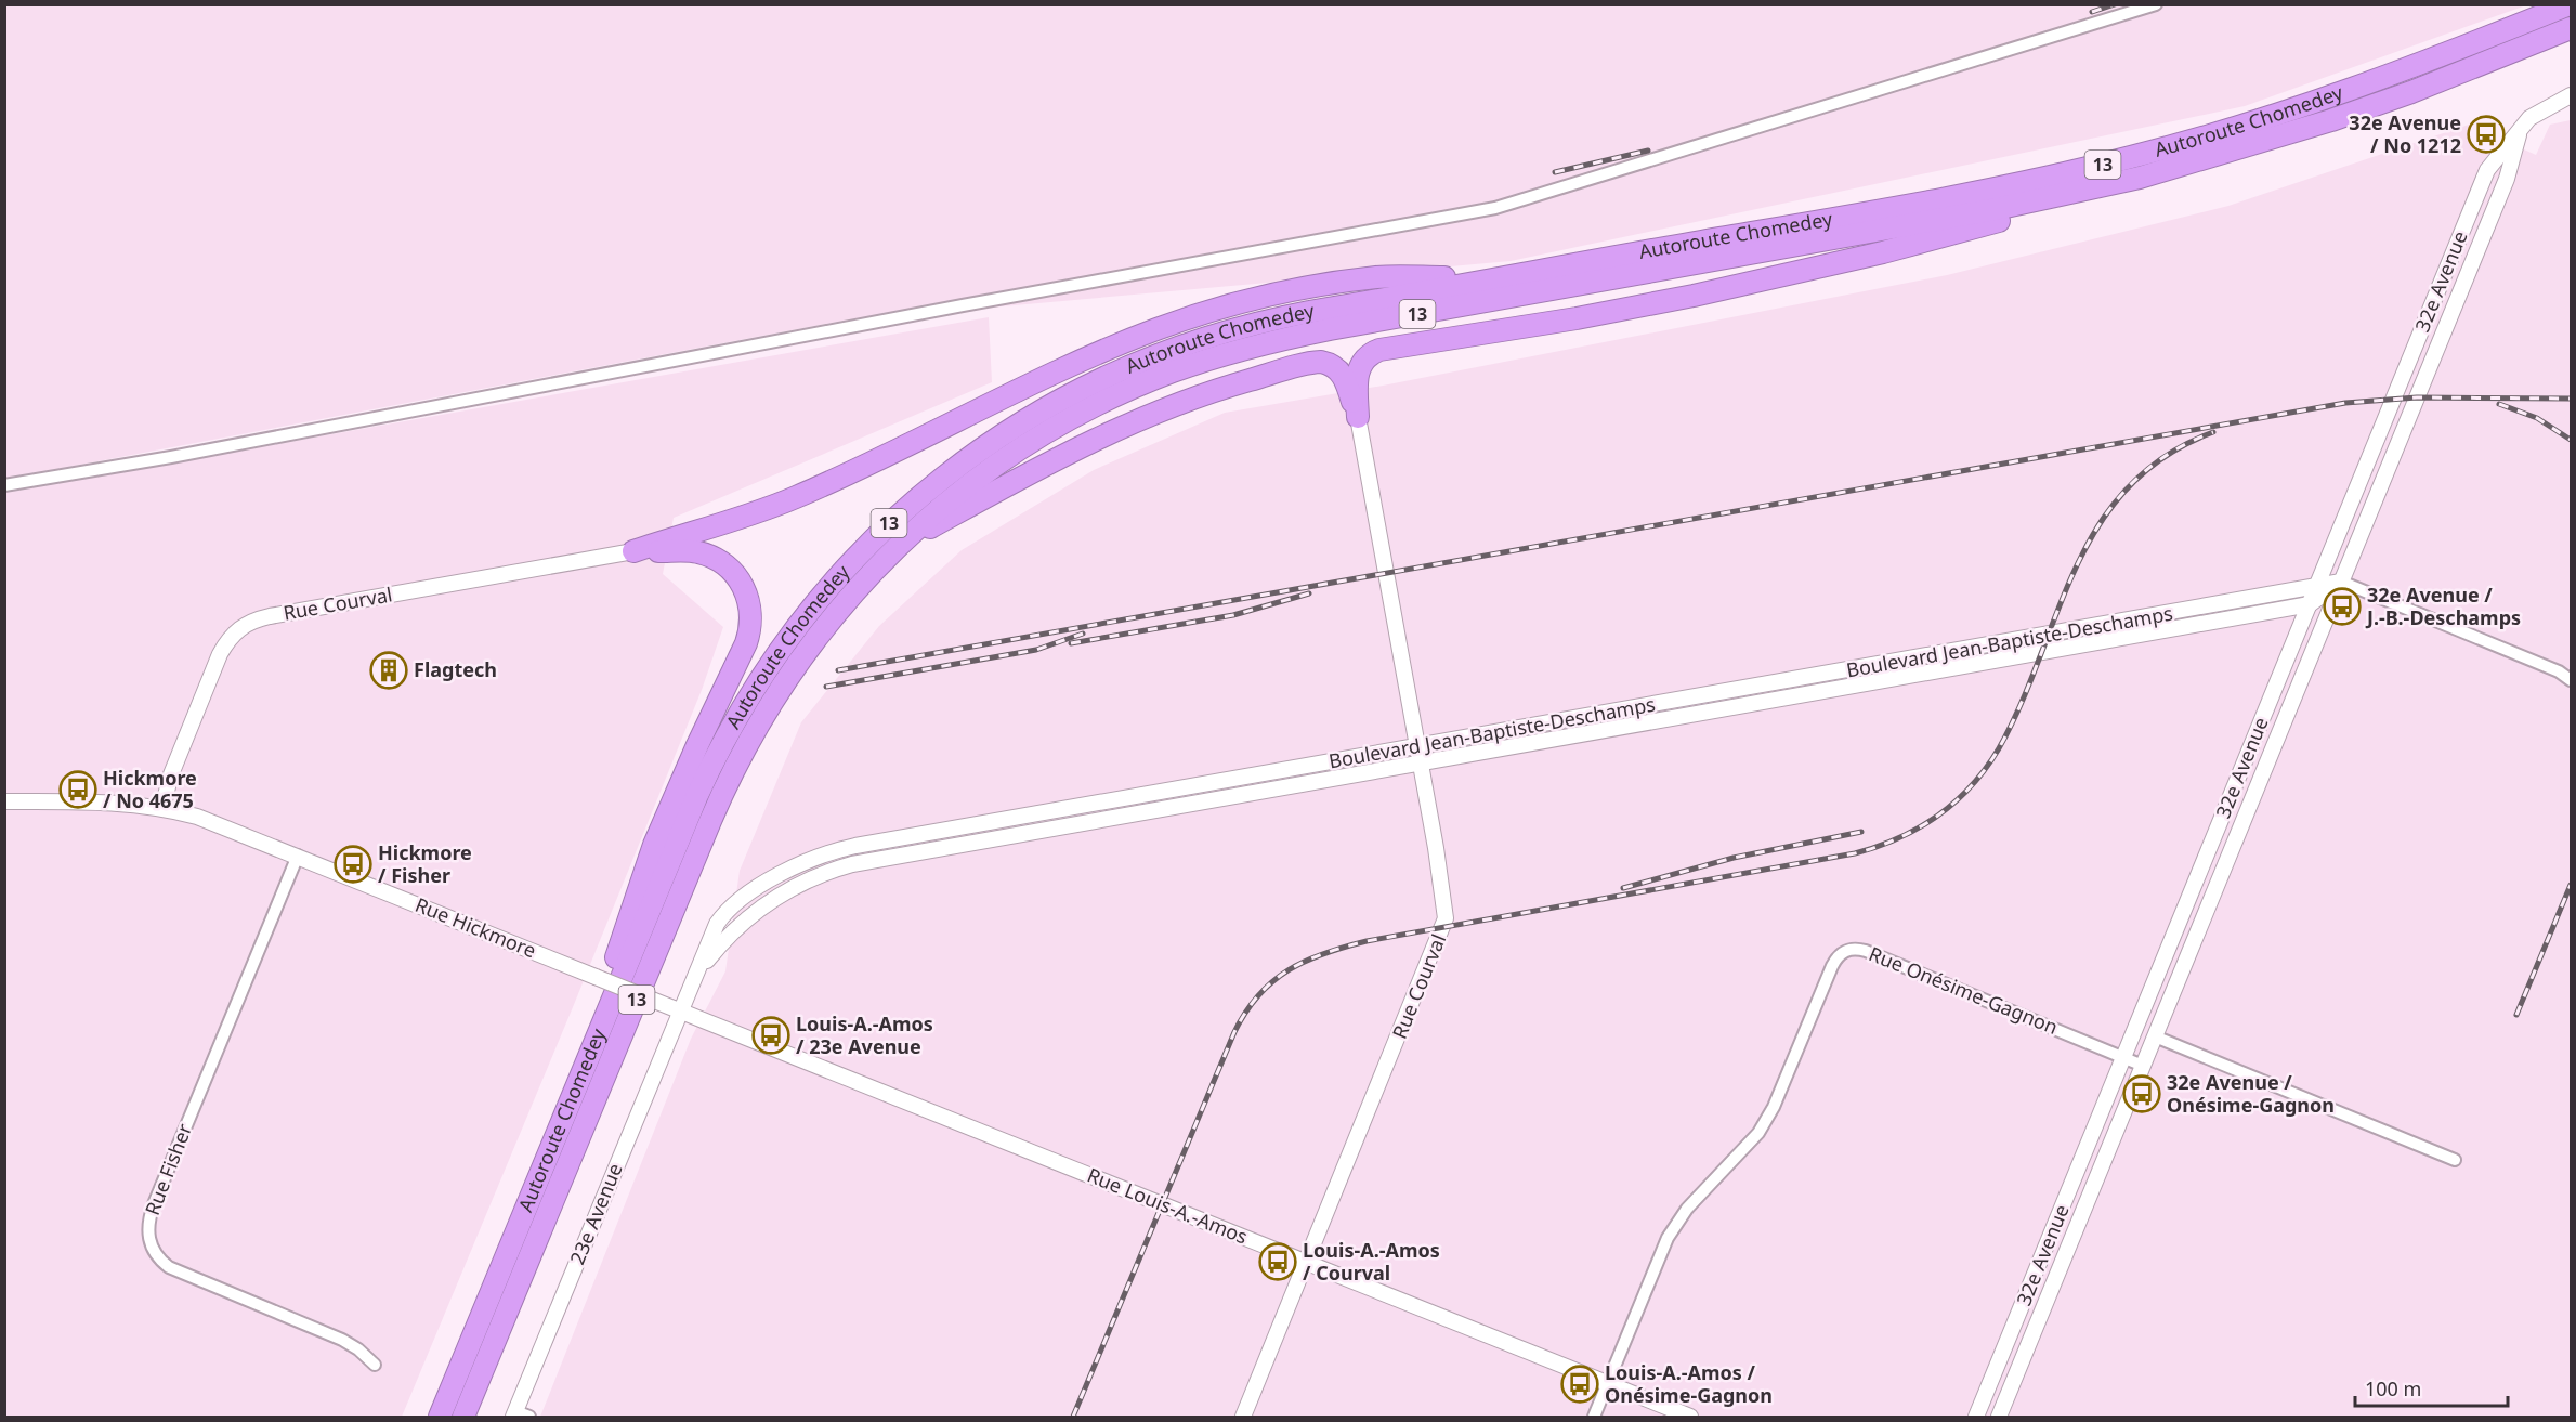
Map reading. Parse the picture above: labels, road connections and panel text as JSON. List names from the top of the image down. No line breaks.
{"streets":{"highway":["Autoroute Chomedey","13"],"street":["32e Avenue","Rue Courval","Boulevard Jean-Baptiste-Deschamps","Rue Hickmore","Rue Onésime-Gagnon","Rue Fisher","Rue Louis-A.-Amos","23e Avenue"]},"crossings":[["32e Avenue","Boulevard Jean-Baptiste-Deschamps"],["32e Avenue","Rue Onésime-Gagnon"],["Rue Courval","Boulevard Jean-Baptiste-Deschamps"],["Rue Courval","Rue Hickmore"],["Rue Courval","Rue Louis-A.-Amos"],["Boulevard Jean-Baptiste-Deschamps","Rue Hickmore"],["Boulevard Jean-Baptiste-Deschamps","Rue Louis-A.-Amos"],["Boulevard Jean-Baptiste-Deschamps","23e Avenue"],["Rue Hickmore","Rue Fisher"],["Rue Hickmore","Rue Louis-A.-Amos"],["Rue Hickmore","23e Avenue"],["Rue Onésime-Gagnon","Rue Louis-A.-Amos"],["Rue Louis-A.-Amos","23e Avenue"]],"places":{"bus stop":["32e Avenue / No 1212","32e Avenue / J.-B.-Deschamps","Hickmore / No 4675","Hickmore / Fisher","Louis-A.-Amos / 23e Avenue","32e Avenue / Onésime-Gagnon","Louis-A.-Amos / Courval","Louis-A.-Amos / Onésime-Gagnon"],"building":["Flagtech"]},"scale_bar":"100 m"}
